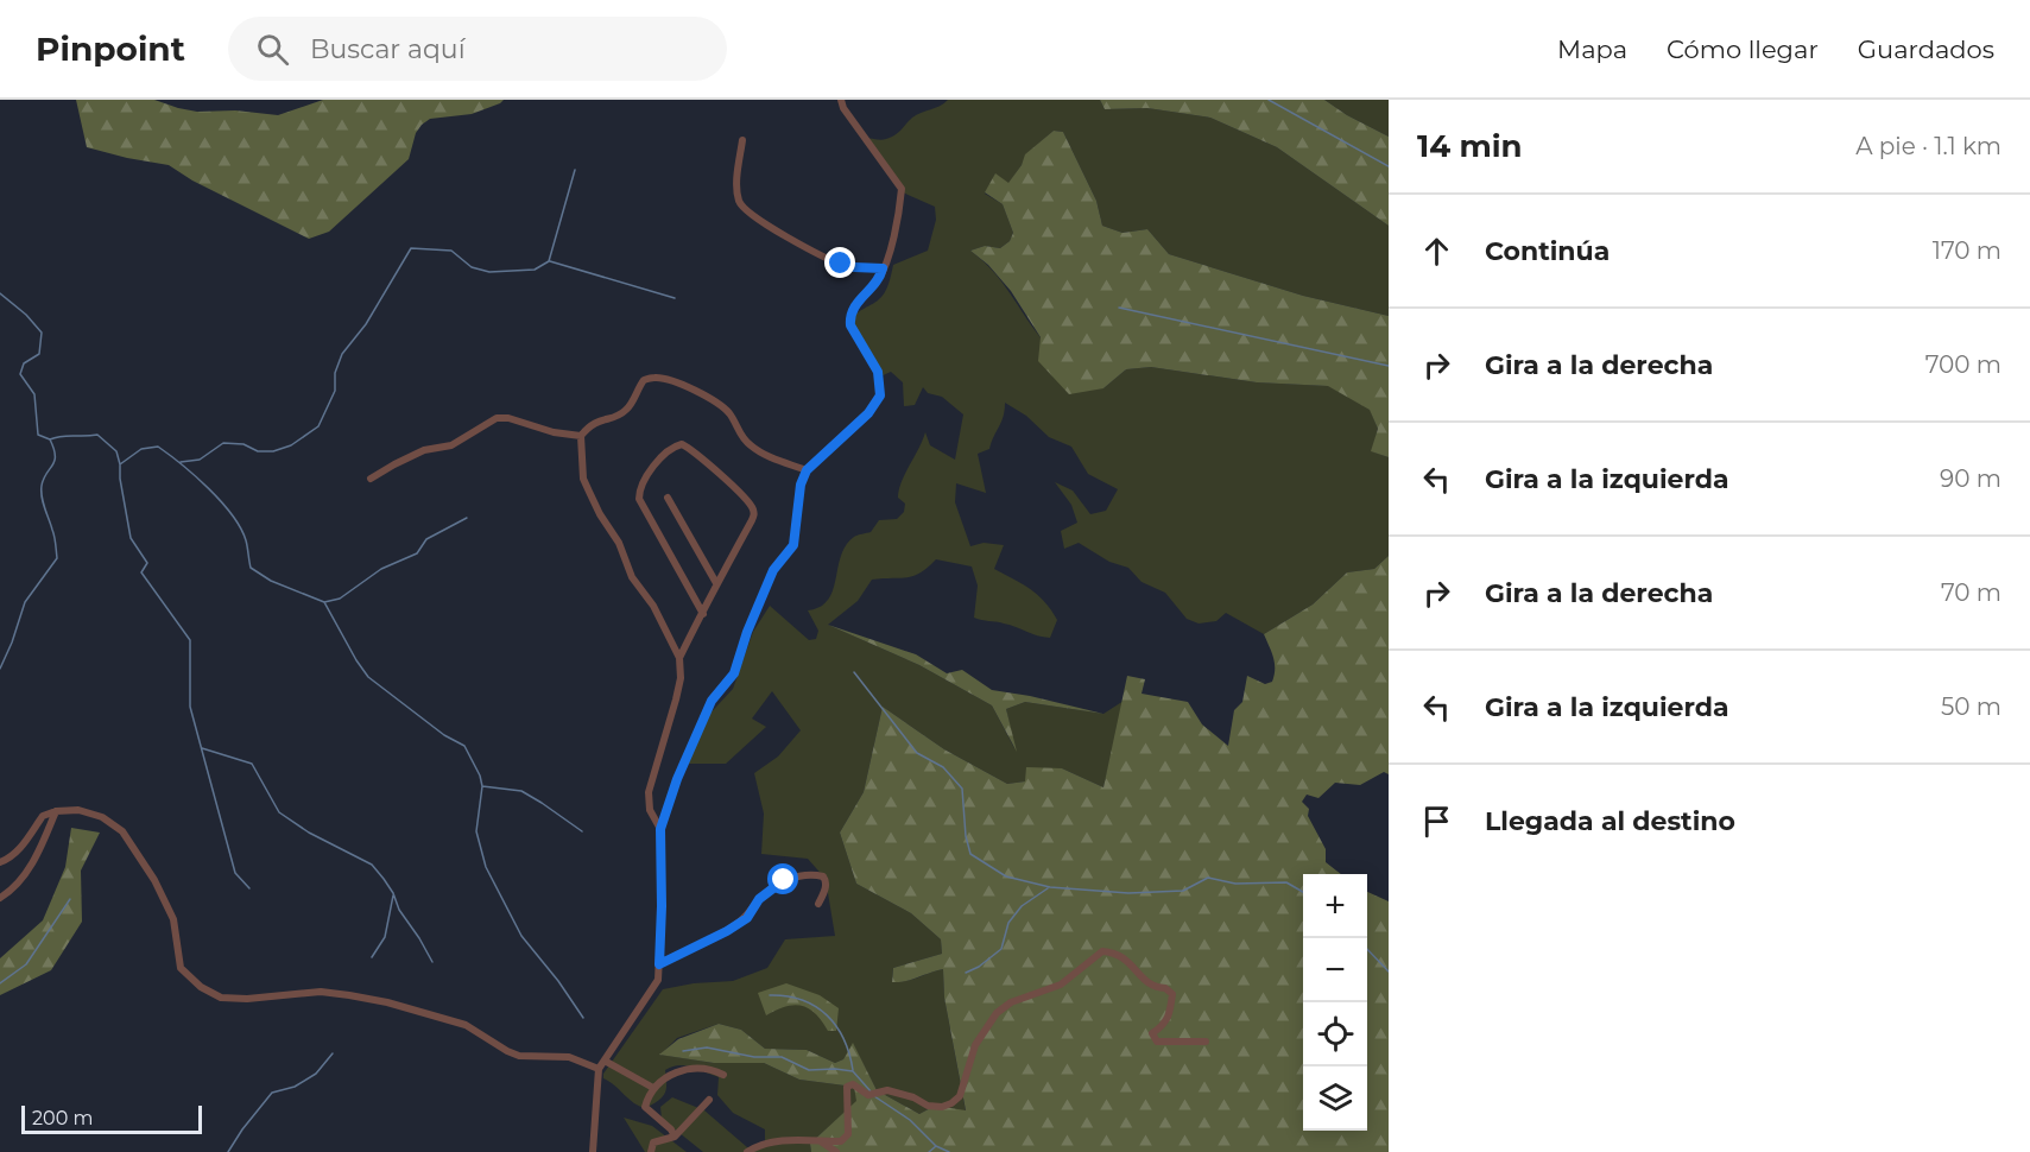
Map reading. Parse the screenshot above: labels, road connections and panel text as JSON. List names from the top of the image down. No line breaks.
{"scale_bar":"200 m","page":{"header":"Pinpoint","search":"Buscar aquí","nav":["Mapa","Cómo llegar","Guardados"],"heading":["14 min","A pie · 1.1 km"],"list":[["Continúa","170 m"],["Gira a la derecha","700 m"],["Gira a la izquierda","90 m"],["Gira a la derecha","70 m"],["Gira a la izquierda","50 m"],"Llegada al destino"],"map_buttons":["+","−"],"scale":"200 m"}}
